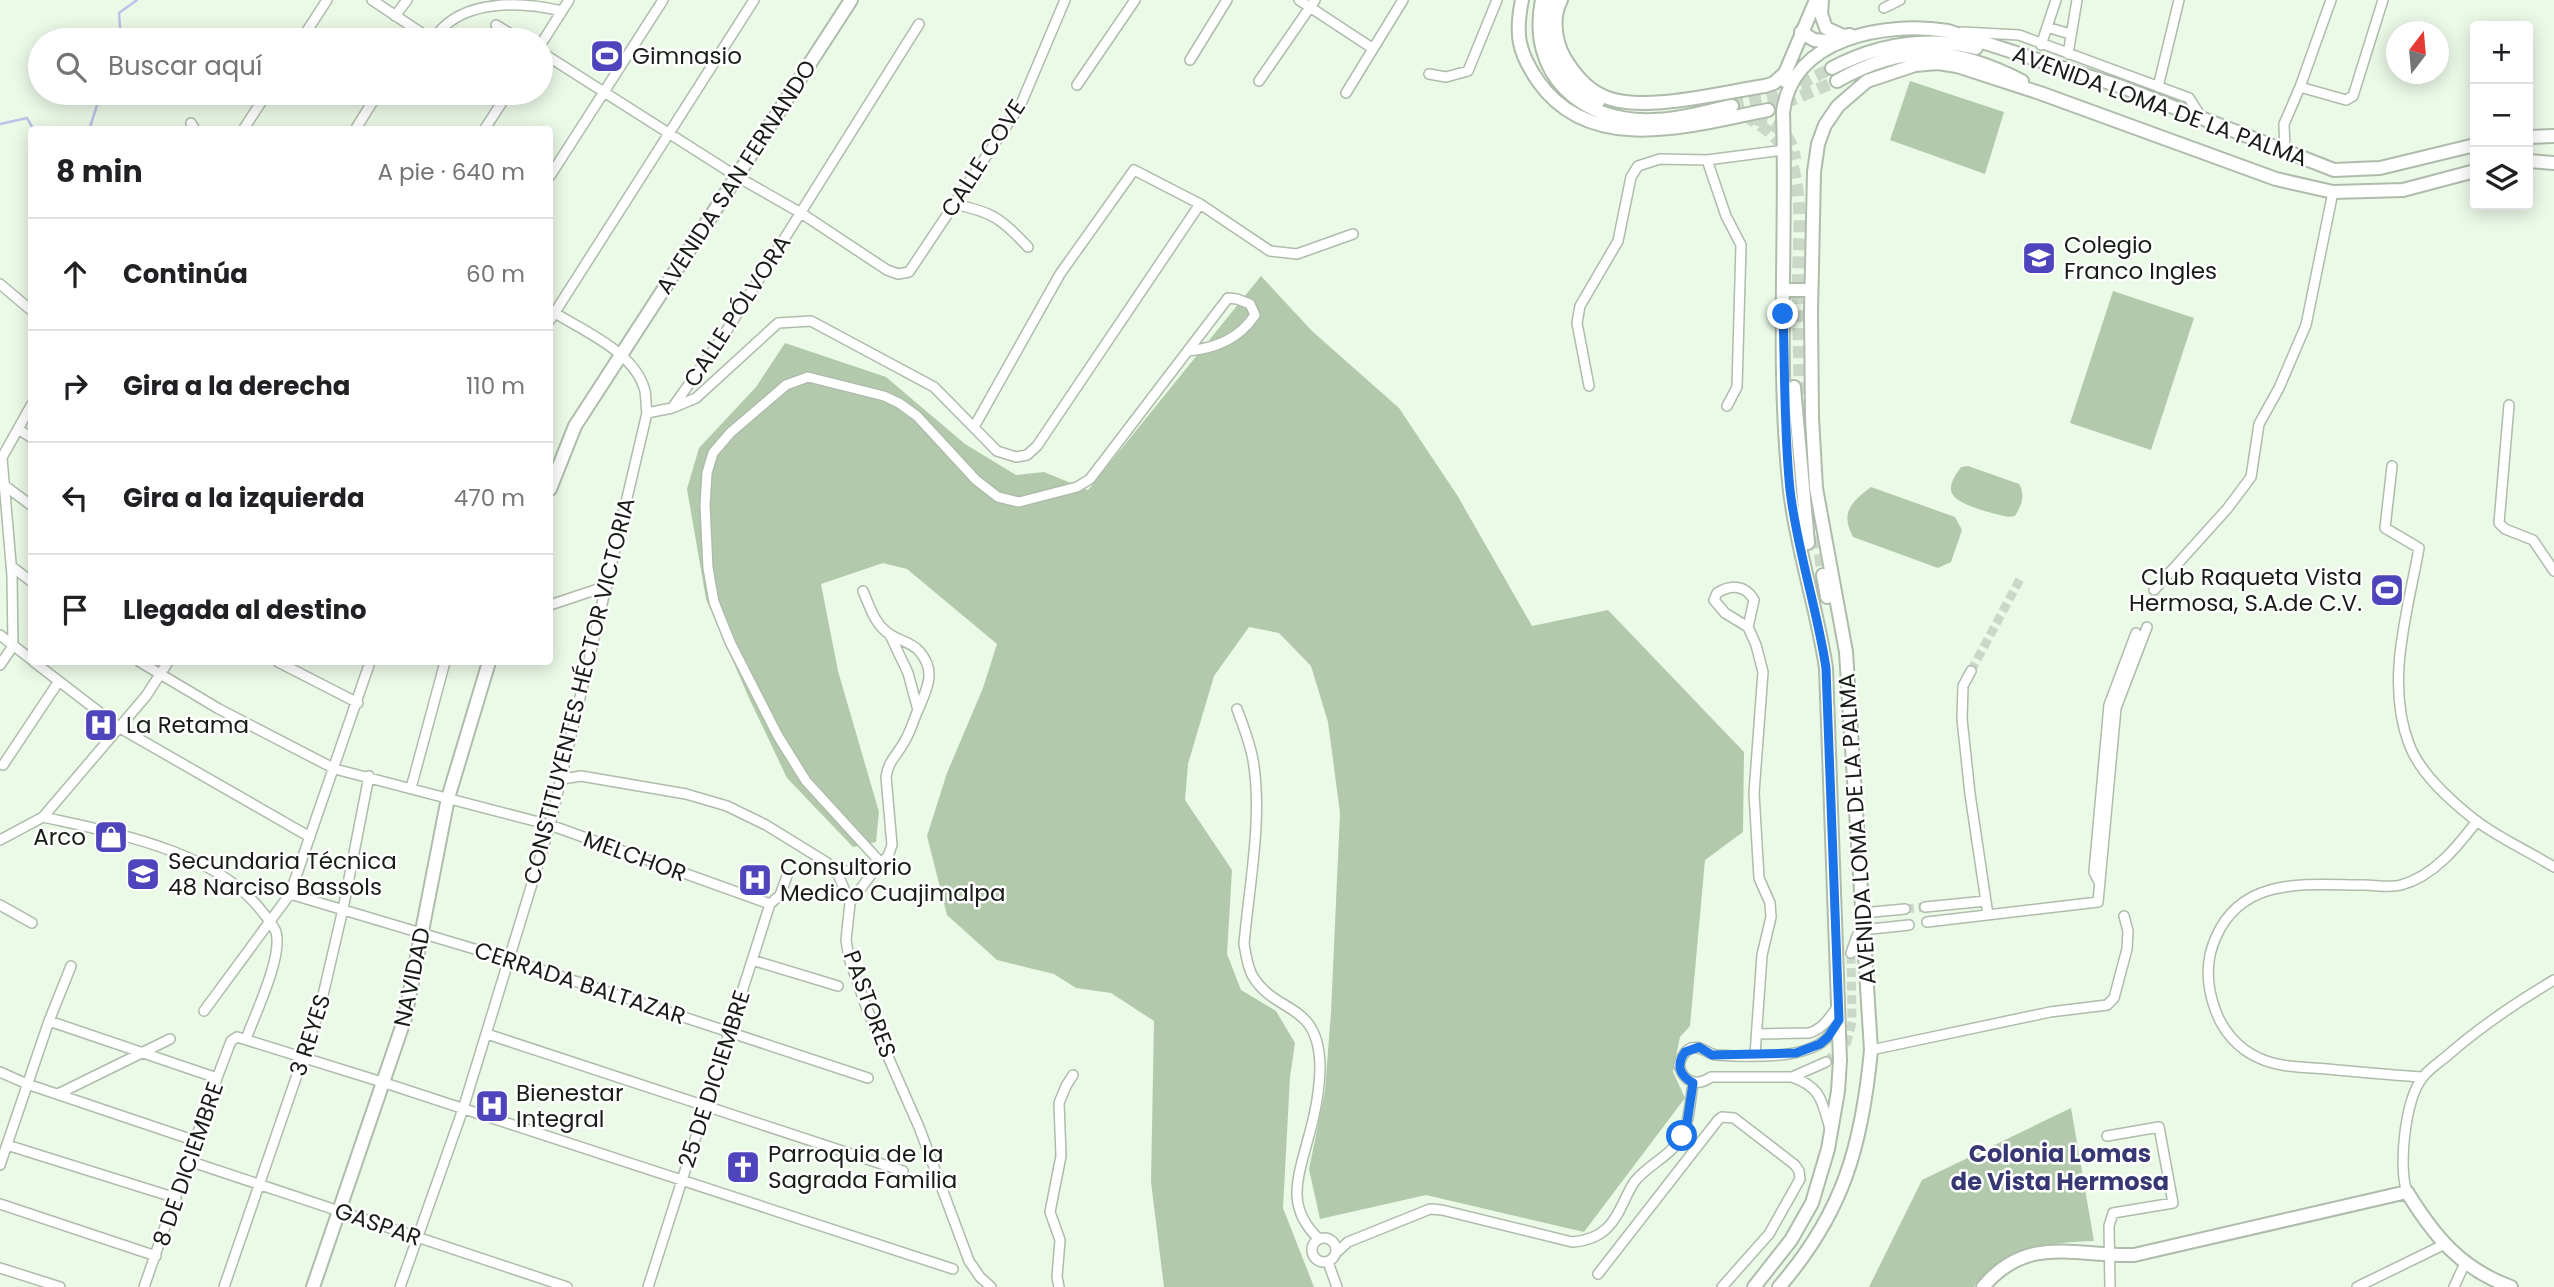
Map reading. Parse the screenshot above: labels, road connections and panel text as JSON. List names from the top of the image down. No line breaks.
{"streets":{"main road":["AVENIDA LOMA DE LA PALMA","AVENIDA SAN FERNANDO","NAVIDAD"],"street":["CALLE COVE","CALLE PÓLVORA","CONSTITUYENTES HÉCTOR VICTORIA","MELCHOR","CERRADA BALTAZAR","PASTORES","3 REYES","25 DE DICIEMBRE","8 DE DICIEMBRE","GASPAR"]},"crossings":[["CALLE COVE","CALLE PÓLVORA"],["CONSTITUYENTES HÉCTOR VICTORIA","MELCHOR"],["CONSTITUYENTES HÉCTOR VICTORIA","CERRADA BALTAZAR"],["CONSTITUYENTES HÉCTOR VICTORIA","GASPAR"],["MELCHOR","NAVIDAD"],["MELCHOR","3 REYES"],["MELCHOR","25 DE DICIEMBRE"],["NAVIDAD","CERRADA BALTAZAR"],["NAVIDAD","GASPAR"],["CERRADA BALTAZAR","3 REYES"],["CERRADA BALTAZAR","25 DE DICIEMBRE"],["3 REYES","GASPAR"],["8 DE DICIEMBRE","GASPAR"]],"districts":["Colonia Lomas de Vista Hermosa"],"places":{"sports":["Gimnasio","Club Raqueta Vista Hermosa, S.A.de C.V."],"school or university":["Colegio Franco Ingles","Secundaria Técnica 48 Narciso Bassols"],"hospital":["La Retama","Consultorio Medico Cuajimalpa","Bienestar Integral"],"shop":["Arco"],"church":["Parroquia de la Sagrada Familia"]},"north":"top","page":{"map_buttons":["+","−"],"search":"Buscar aquí","heading":["8 min","A pie · 640 m"],"list":[["Continúa","60 m"],["Gira a la derecha","110 m"],["Gira a la izquierda","470 m"],"Llegada al destino"]}}
